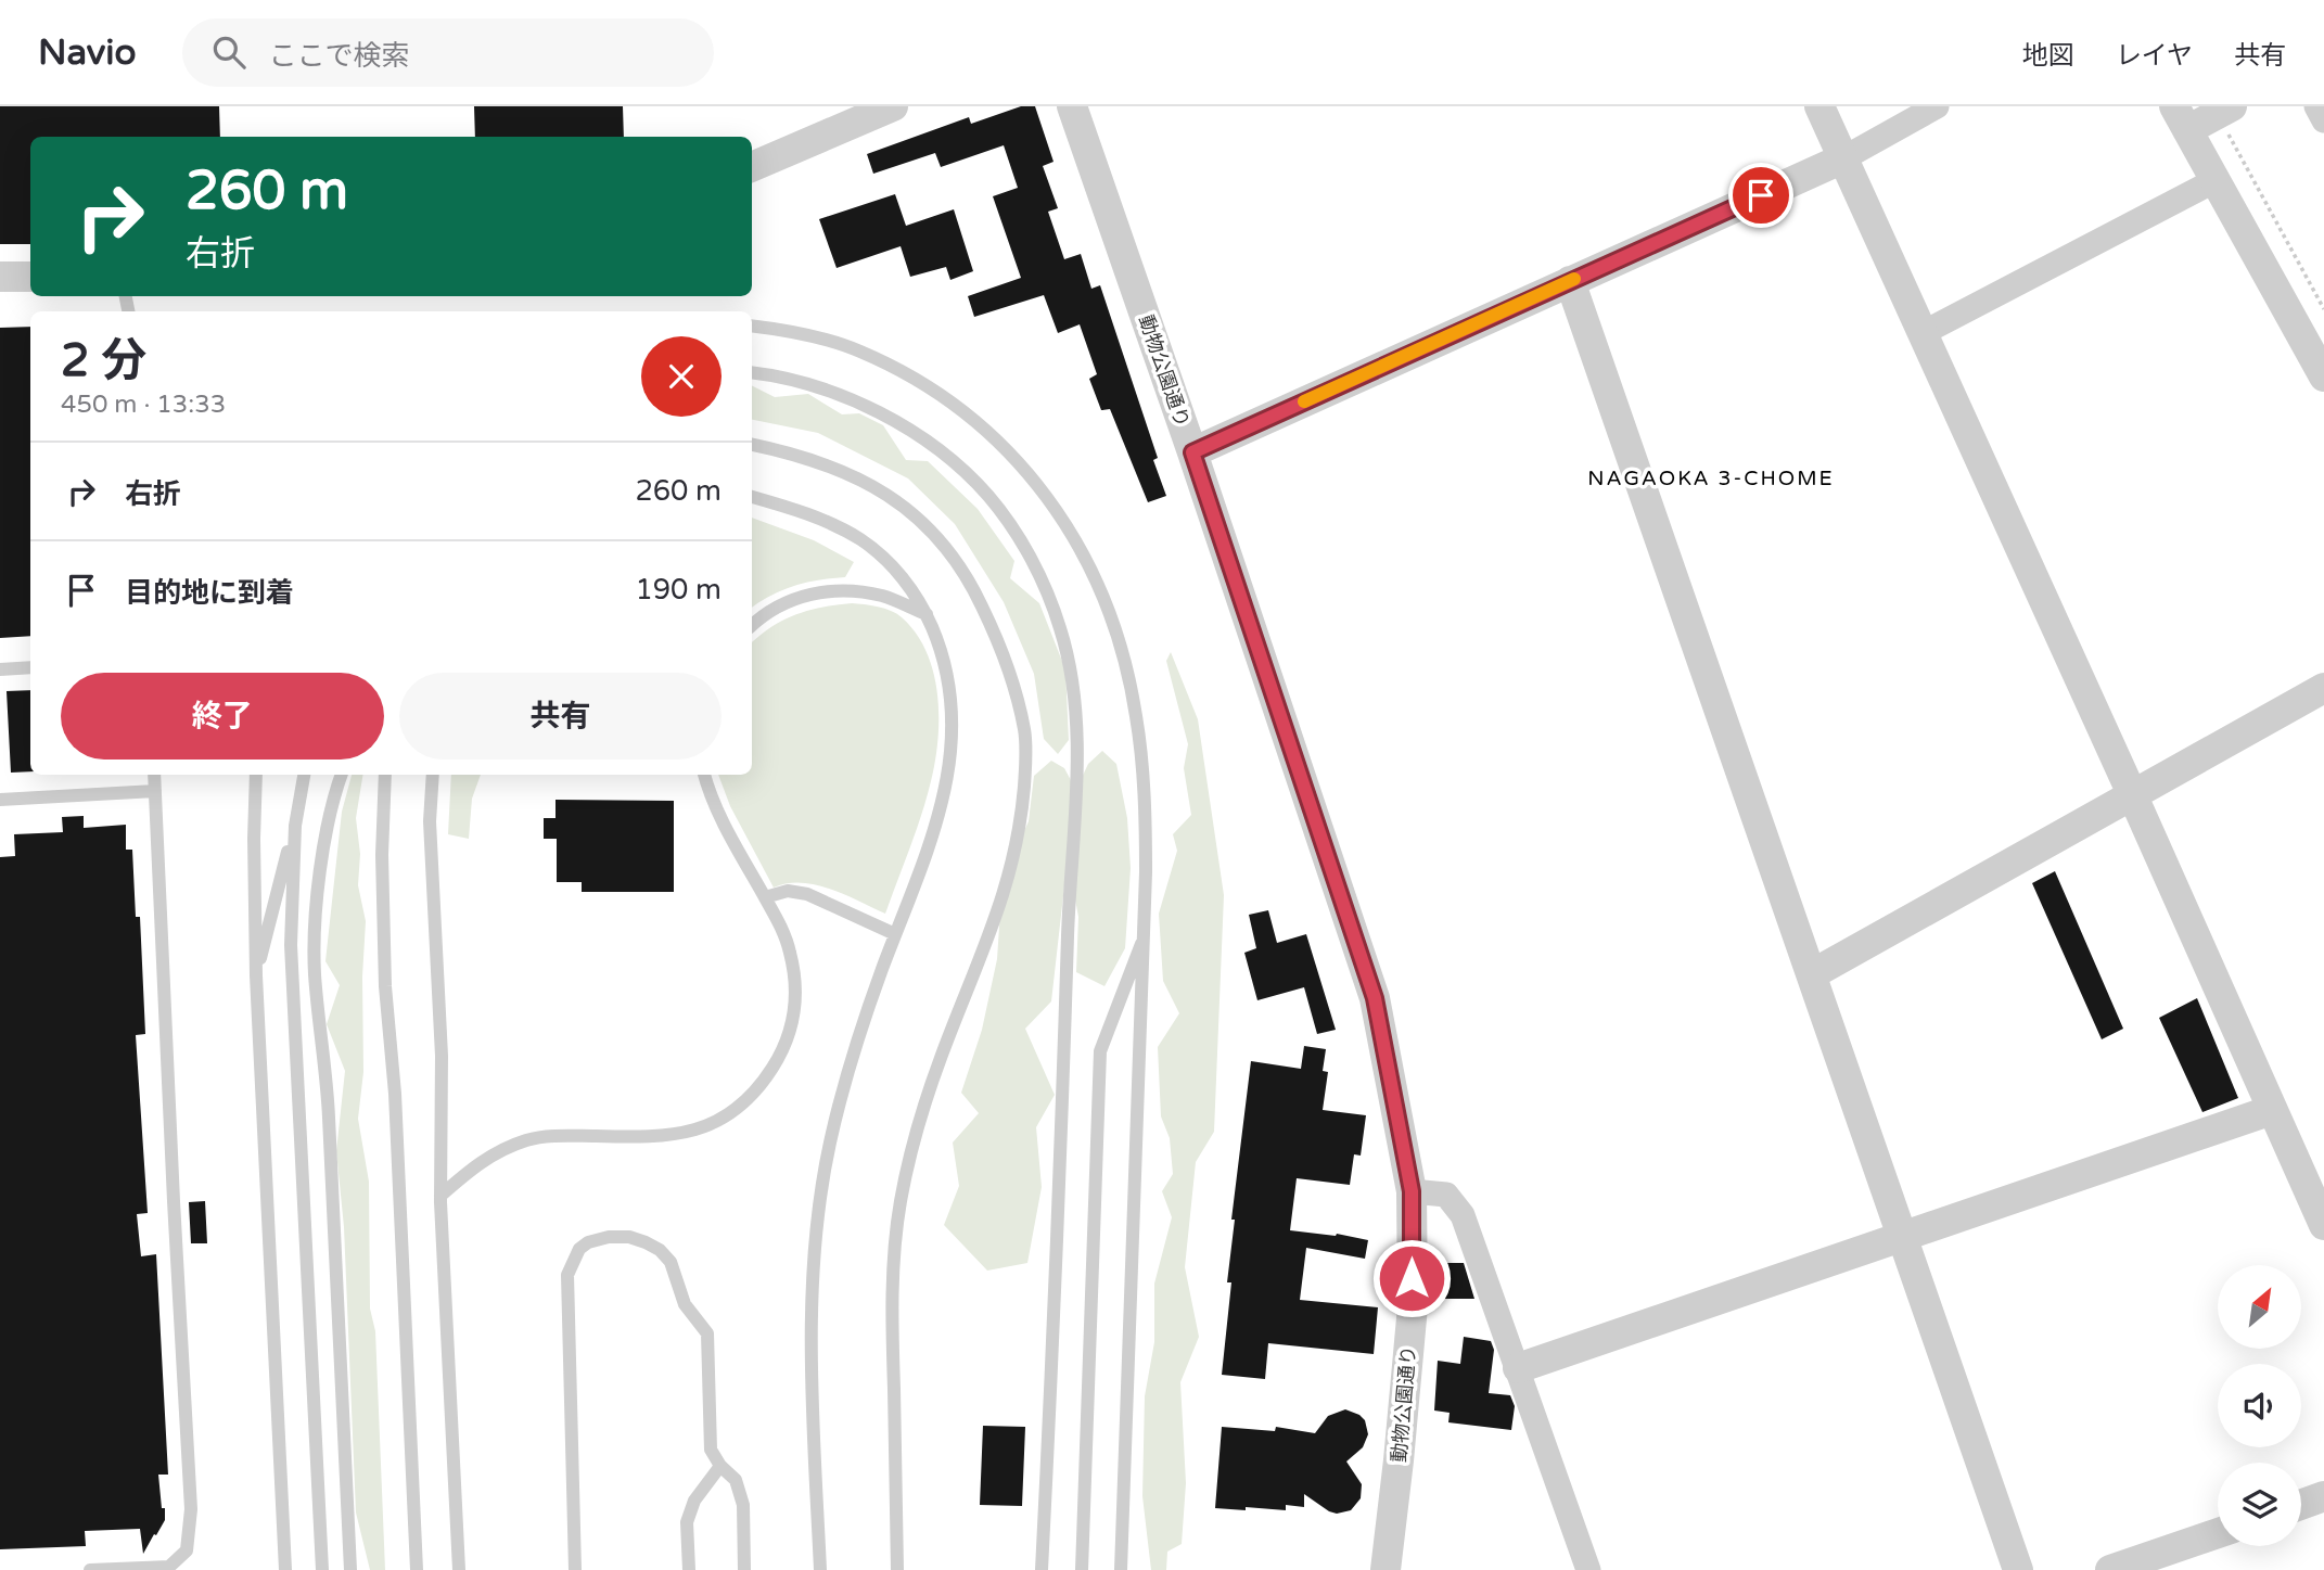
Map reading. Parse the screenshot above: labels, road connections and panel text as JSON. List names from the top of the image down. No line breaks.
{"streets":{"street":["動物公園通り"]},"districts":["NAGAOKA 3-CHOME"],"north":"top right","page":{"header":"Navio","search":"ここで検索","nav":["地図","レイヤ","共有"],"turn":["260 m","右折"],"heading":["2 分","450 m · 13:33"],"list":[{"name":"右折","value":"260 m"},{"name":"目的地に到着","value":"190 m"}],"buttons":["終了","共有"]}}
